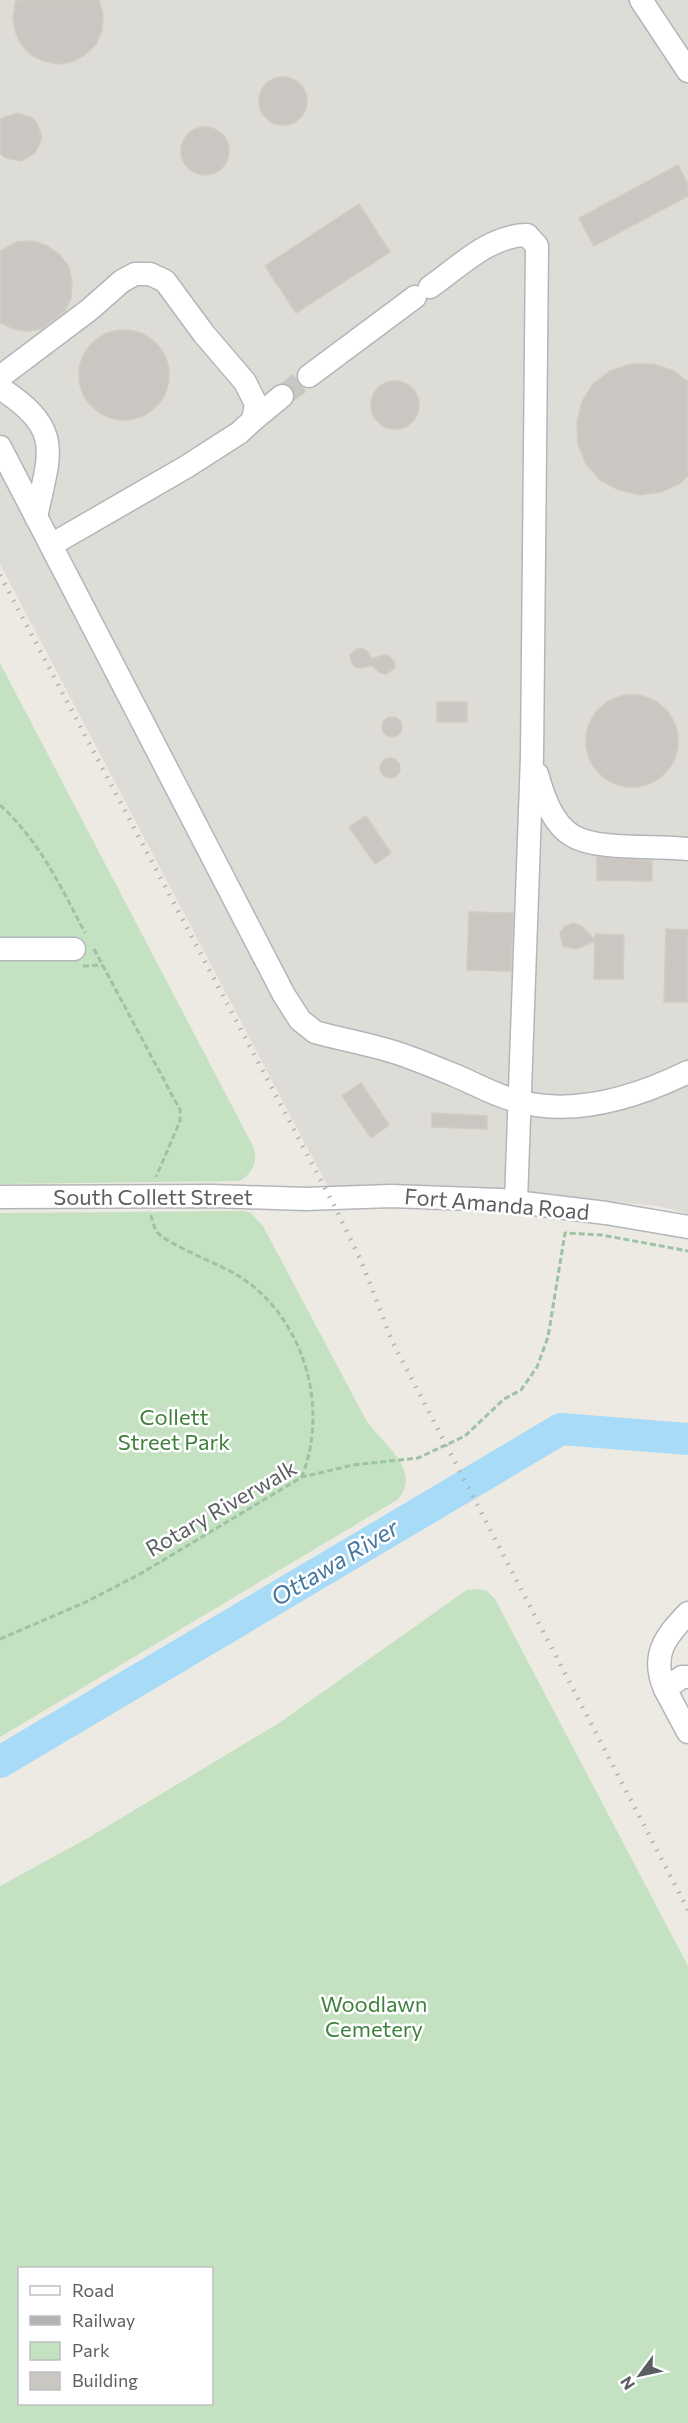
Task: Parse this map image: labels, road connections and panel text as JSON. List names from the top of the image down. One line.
{"streets":{"street":["South Collett Street","Fort Amanda Road"],"path":["Rotary Riverwalk"]},"crossings":[["South Collett Street","Fort Amanda Road"]],"water":["Ottawa River"],"parks":["Collett Street Park","Woodlawn Cemetery"],"legend":["Road","Railway","Park","Building"],"north":"bottom left"}
